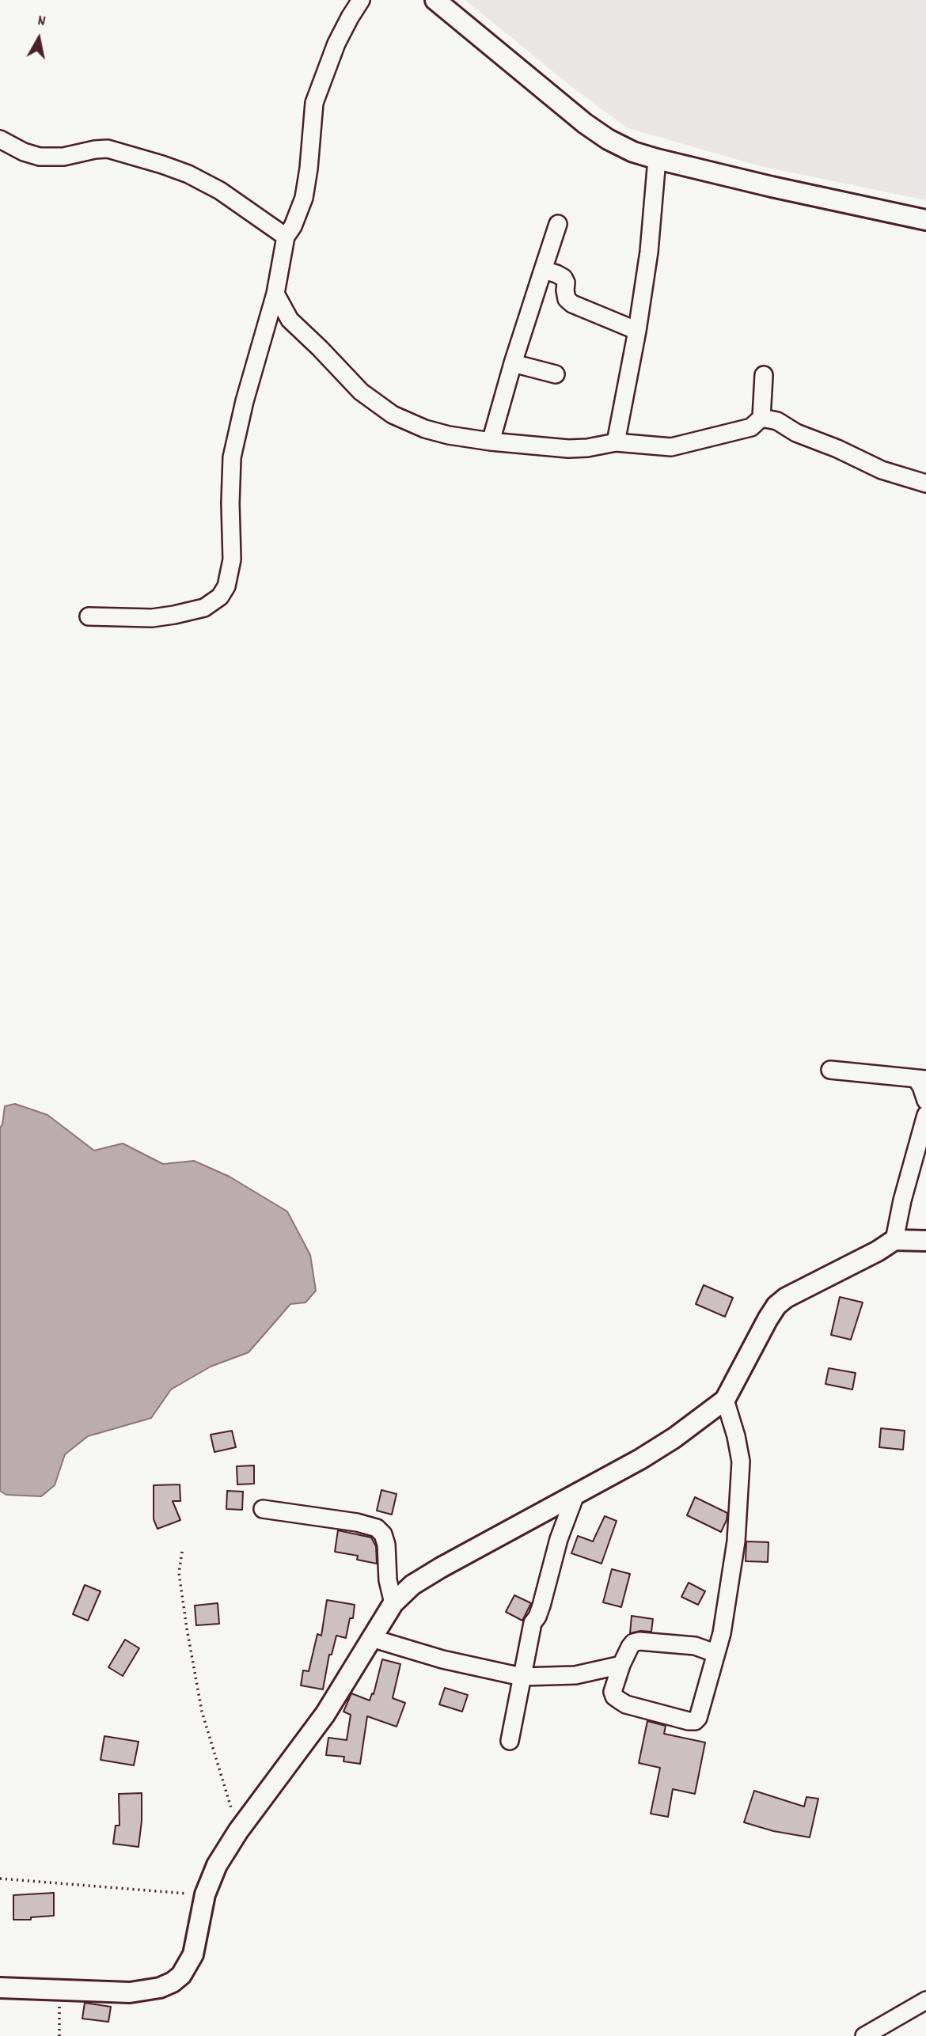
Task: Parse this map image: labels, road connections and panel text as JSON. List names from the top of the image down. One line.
{"north":"top"}
